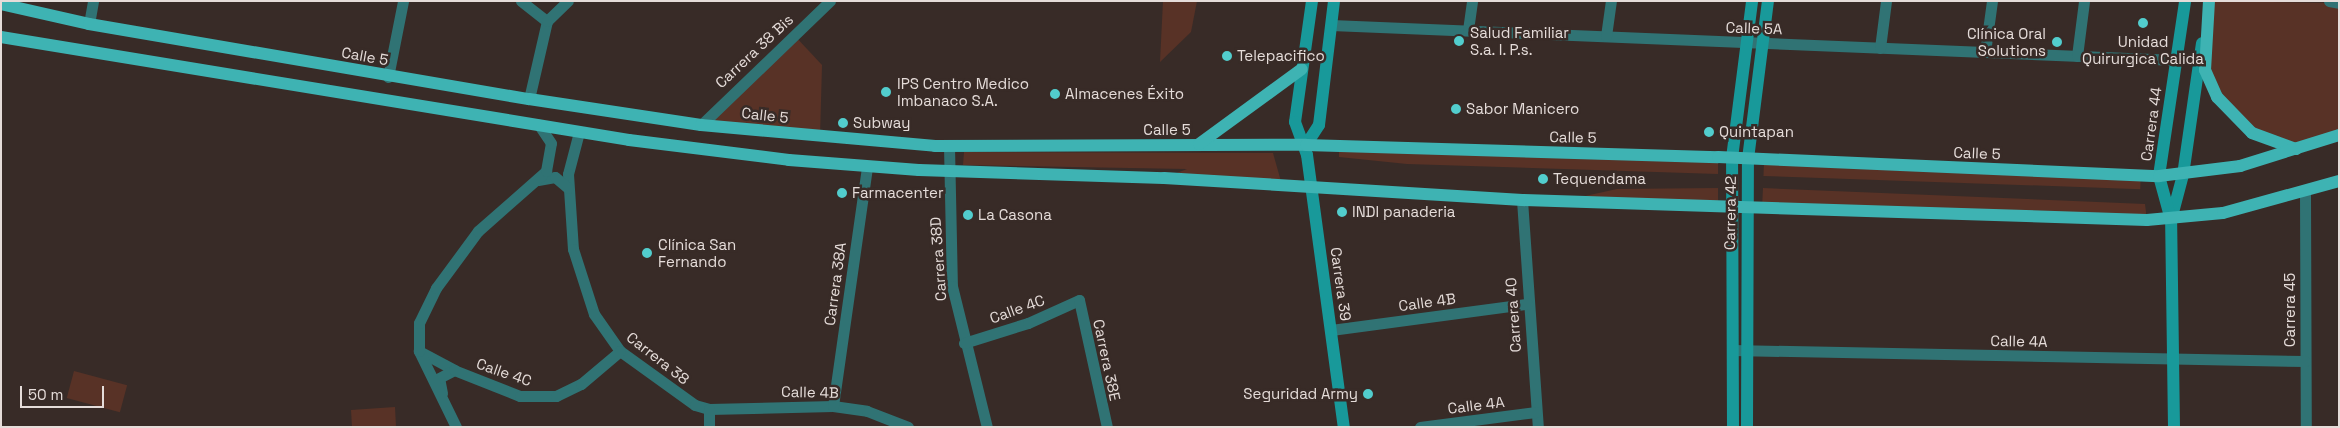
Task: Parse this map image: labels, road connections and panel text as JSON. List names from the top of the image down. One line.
{"streets":{"main road":["Calle 5"],"street":["Calle 5A","Carrera 38 Bis","Carrera 44","Carrera 42","Carrera 38D","Carrera 38A","Carrera 39","Calle 4B","Calle 4C","Carrera 45","Carrera 40","Calle 4A","Carrera 38","Carrera 38E"]},"crossings":[["Calle 5A","Carrera 44"],["Calle 5A","Carrera 42"],["Carrera 38 Bis","Calle 5"],["Calle 5","Carrera 44"],["Calle 5","Carrera 42"],["Calle 5","Carrera 38D"],["Calle 5","Carrera 39"],["Carrera 44","Calle 4A"],["Carrera 42","Calle 4A"],["Carrera 38D","Calle 4C"],["Carrera 38A","Calle 4B"],["Carrera 39","Calle 4B"],["Calle 4B","Carrera 40"],["Calle 4B","Carrera 38"],["Calle 4C","Carrera 38"],["Calle 4C","Carrera 38E"],["Carrera 45","Calle 4A"],["Carrera 40","Calle 4A"]],"places":["Unidad Quirurgica Calida","Salud Familiar S.a. I. P.s.","Clínica Oral Solutions","Telepacifico","IPS Centro Medico Imbanaco S.A.","Almacenes Éxito","Sabor Manicero","Subway","Quintapan","Tequendama","Farmacenter","INDI panaderia","La Casona","Clínica San Fernando","Seguridad Army"],"scale_bar":"50 m"}
